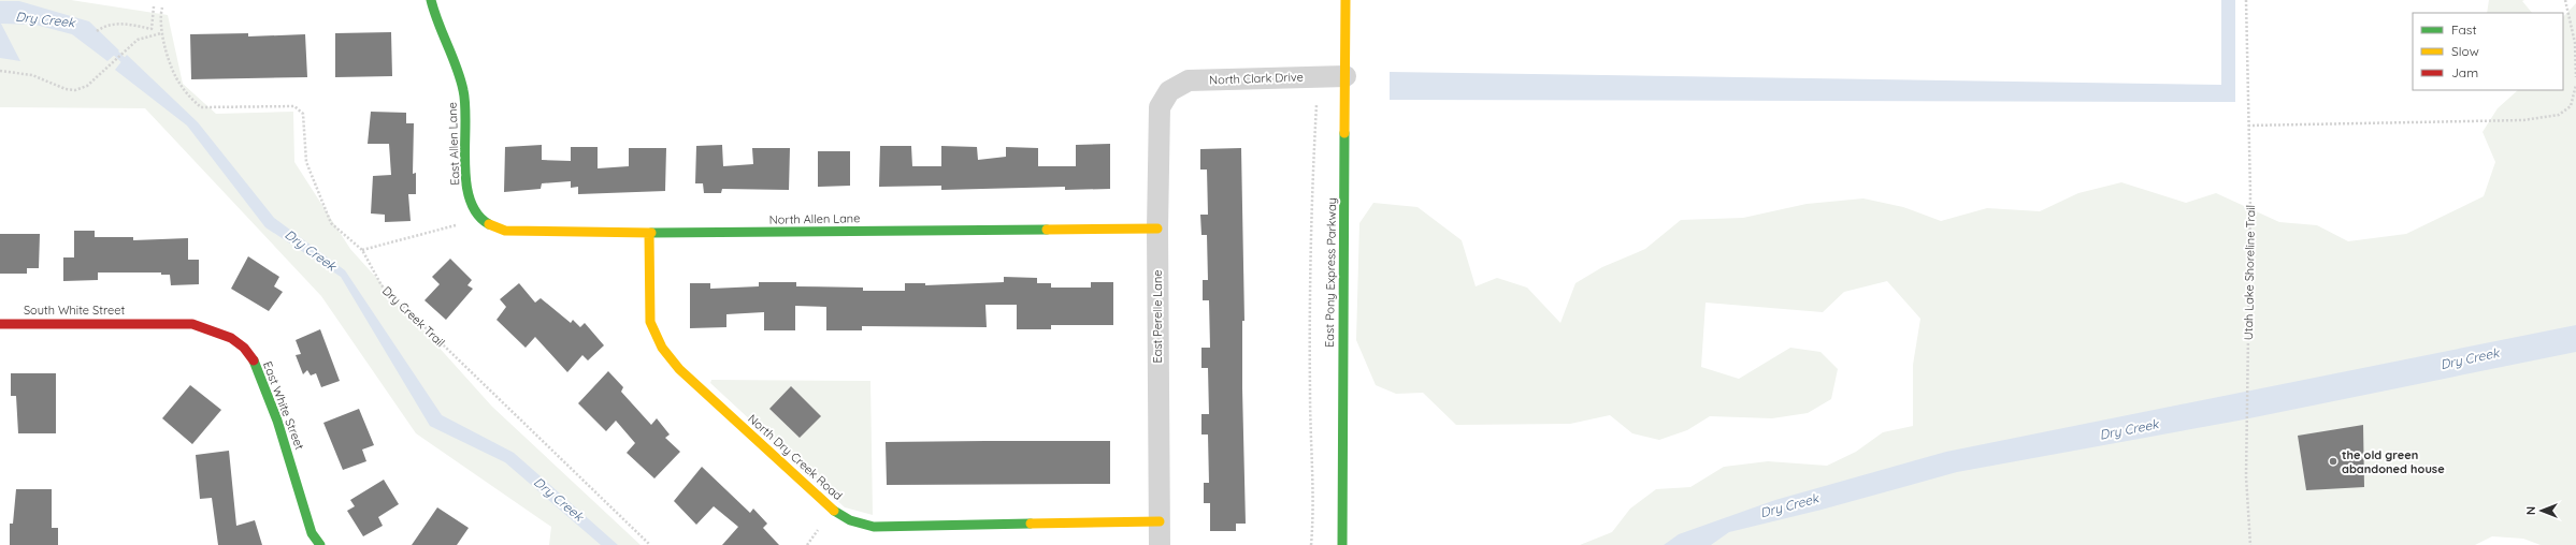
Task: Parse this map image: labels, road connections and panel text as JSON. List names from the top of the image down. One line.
{"streets":{"street":["North Clark Drive","East Allen Lane","North Allen Lane","East Pony Express Parkway","South White Street","East Perelle Lane","East White Street","North Dry Creek Road"],"path":["Utah Lake Shoreline Trail","Dry Creek Trail"]},"crossings":[["North Clark Drive","East Pony Express Parkway"],["North Clark Drive","East Perelle Lane"],["East Allen Lane","North Allen Lane"],["North Allen Lane","East Perelle Lane"],["North Allen Lane","North Dry Creek Road"],["South White Street","East White Street"],["East Perelle Lane","North Dry Creek Road"]],"water":["Dry Creek"],"places":["the old green abandoned house"],"legend":["Fast","Slow","Jam"],"north":"left"}
